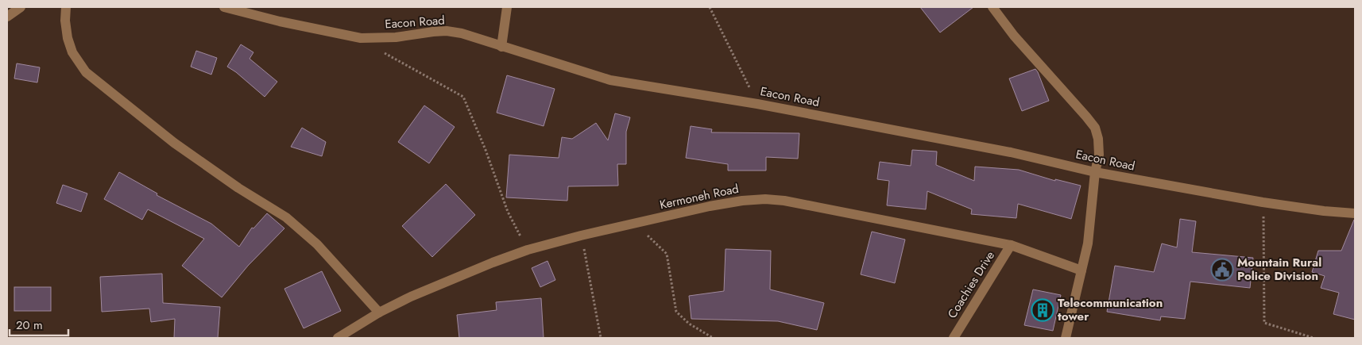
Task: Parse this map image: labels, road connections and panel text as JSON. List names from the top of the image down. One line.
{"streets":{"street":["Eacon Road","Kermoneh Road","Coachies Drive"]},"crossings":[["Kermoneh Road","Coachies Drive"]],"places":{"public building":["Mountain Rural Police Division"],"building":["Telecommunication tower"]},"scale_bar":"20 m"}
